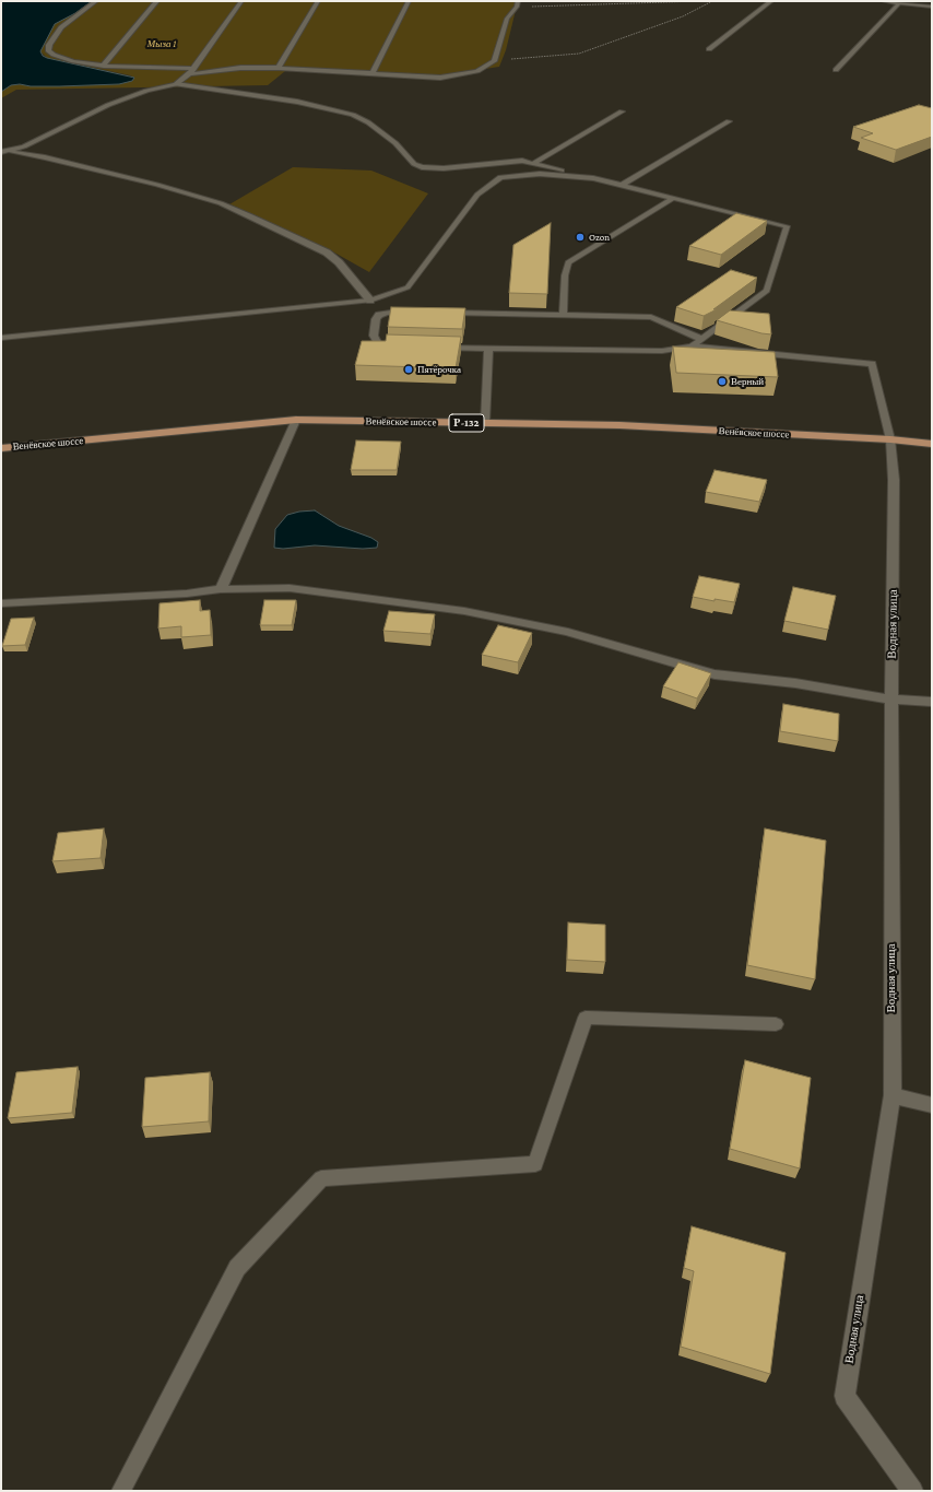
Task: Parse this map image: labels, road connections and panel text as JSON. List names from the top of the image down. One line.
{"streets":{"main road":["Венёвское шоссе","Р-132"],"street":["Водная улица"]},"crossings":[["Венёвское шоссе","Водная улица"]],"parks":["Мыза 1"],"places":["Ozon","Пятёрочка","Верный"]}
